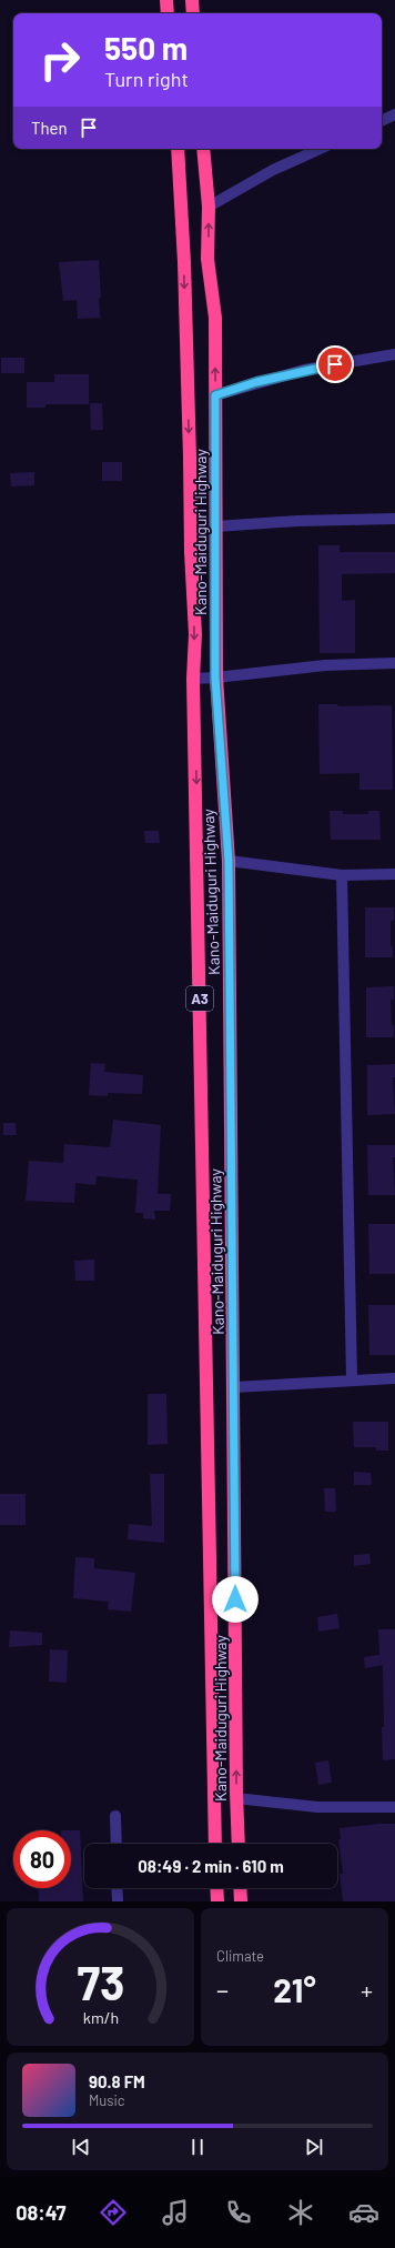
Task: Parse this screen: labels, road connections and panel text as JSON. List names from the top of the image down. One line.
{"streets":{"highway":["Kano-Maiduguri Highway","A3"]},"page":{"turn":["550 m","Turn right"],"then":"Then","limit":"80","trip":"08:49 · 2 min · 610 m","tile":"Climate","heat":["−","21°","+"],"song":["90.8 FM","Music"],"tabs":"08:47","gauge":["73","km/h"]}}
